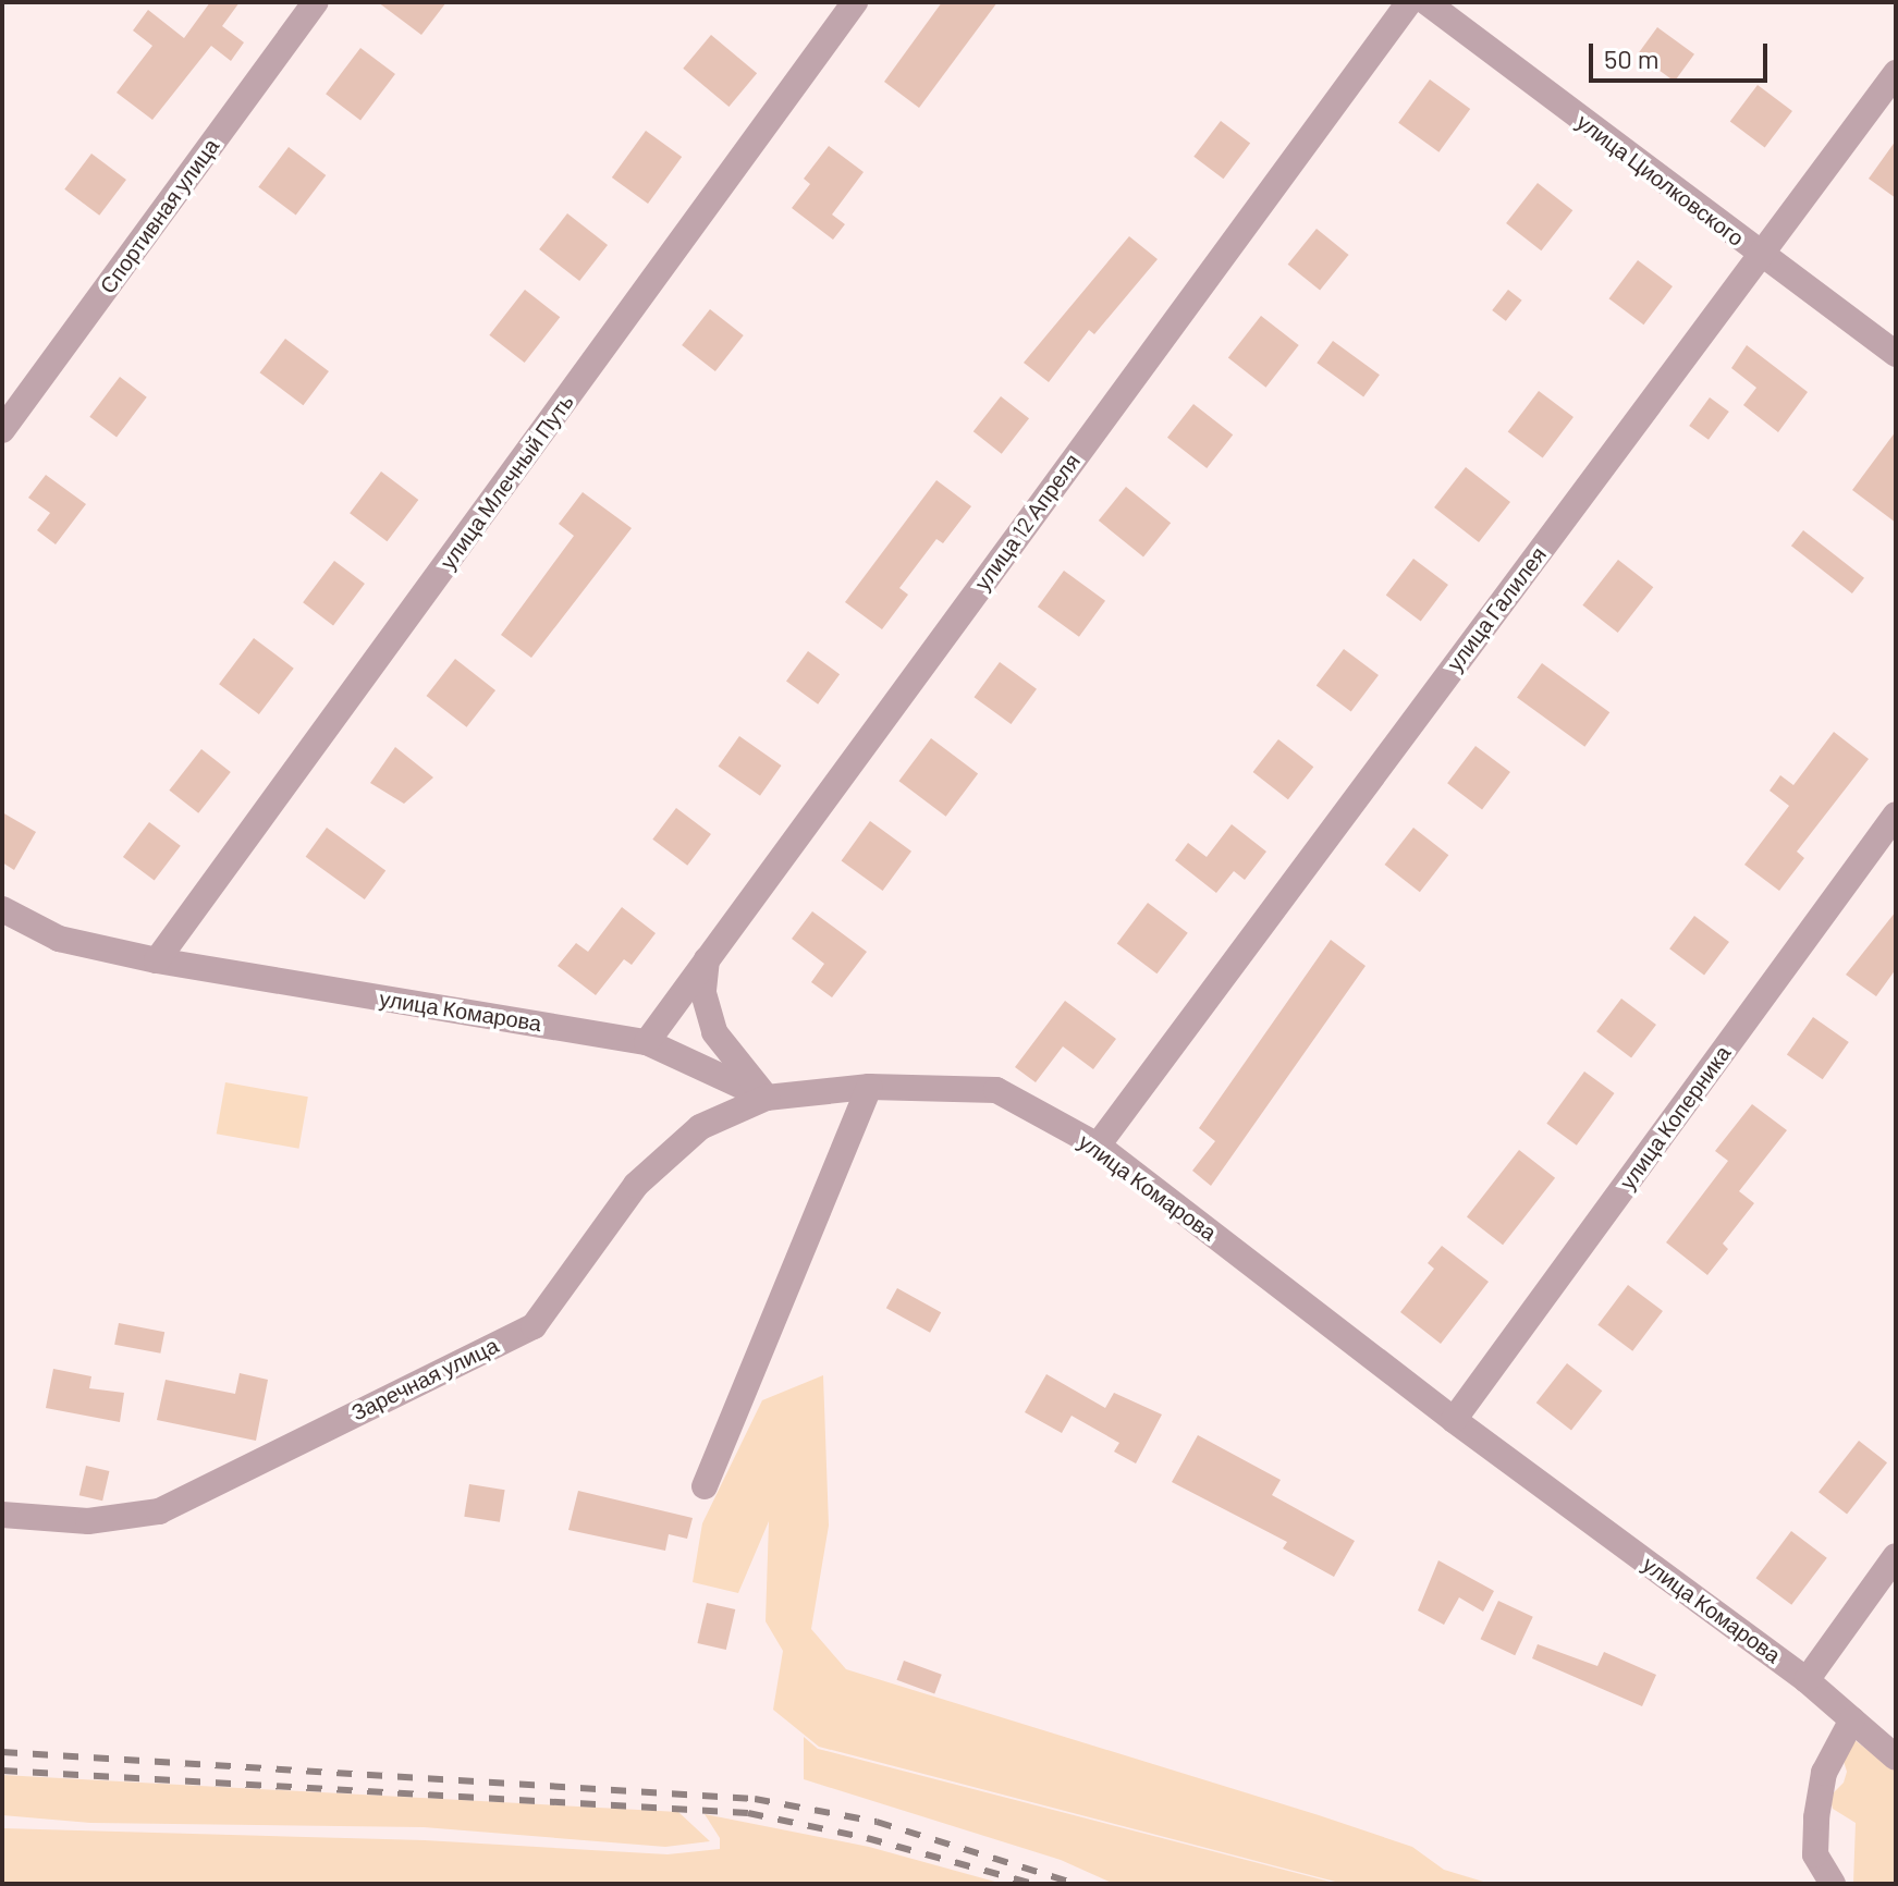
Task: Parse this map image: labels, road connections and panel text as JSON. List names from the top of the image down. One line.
{"streets":{"street":["улица Циолковского","Спортивная улица","улица Млечный Путь","улица 12 Апреля","улица Галилея","улица Комарова","улица Коперника","Заречная улица"]},"crossings":[["улица Циолковского","улица Галилея"],["улица Млечный Путь","улица Комарова"],["улица 12 Апреля","улица Комарова"],["улица Галилея","улица Комарова"],["улица Комарова","улица Коперника"],["улица Комарова","Заречная улица"]],"scale_bar":"50 m"}
